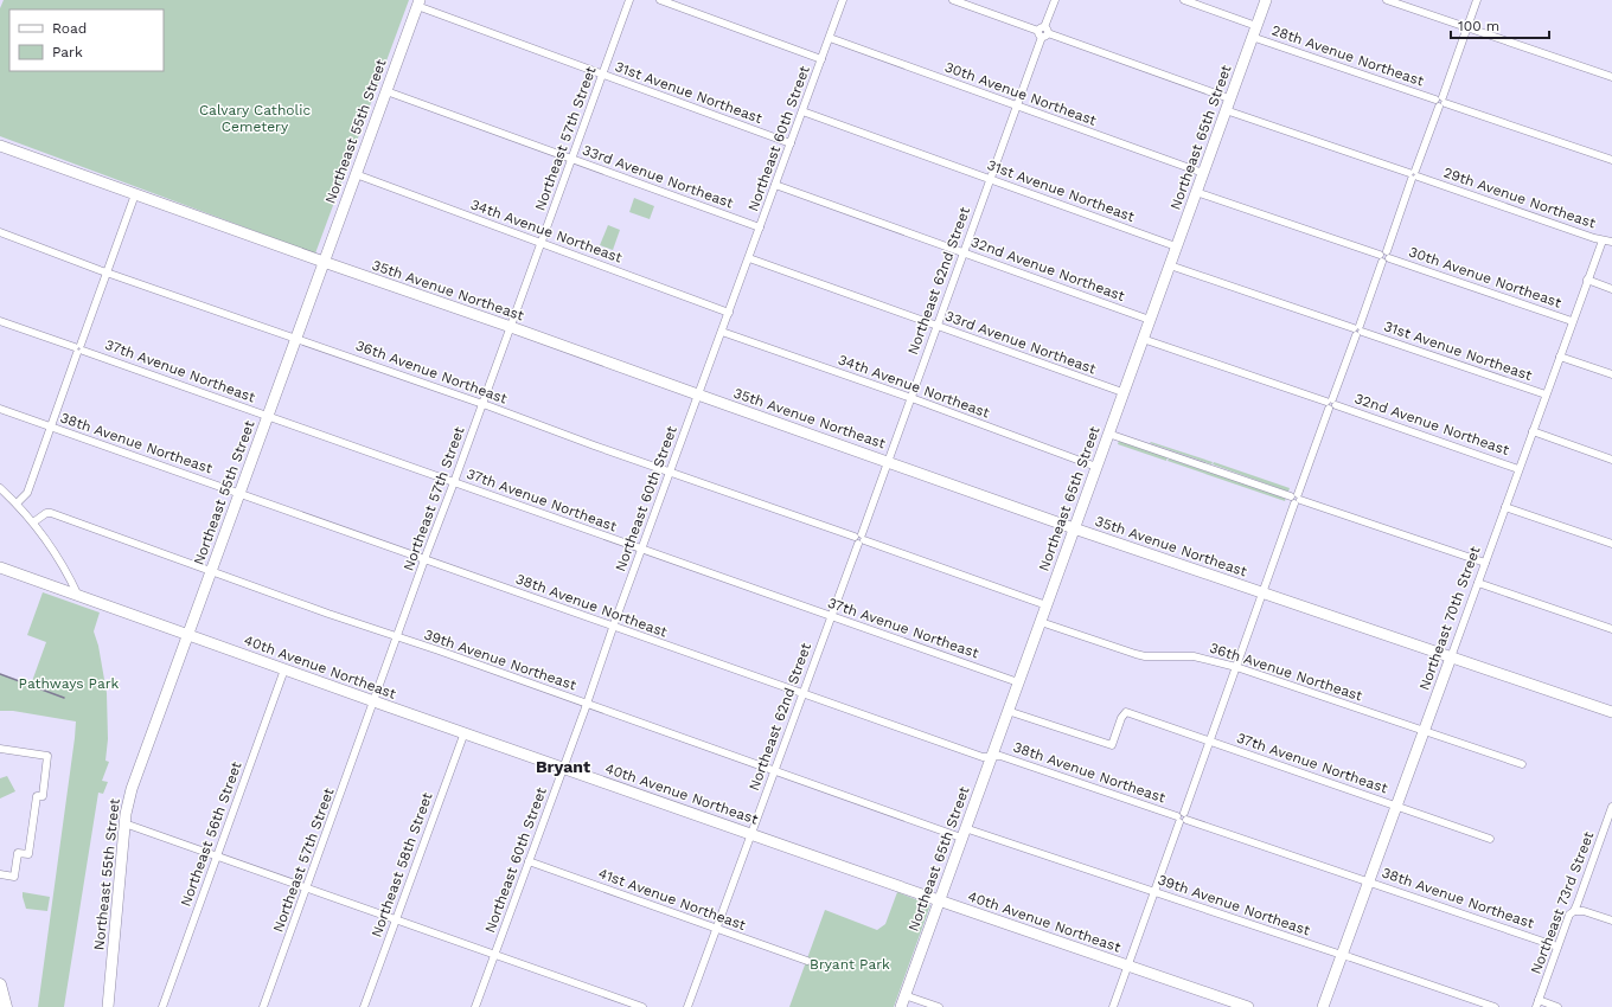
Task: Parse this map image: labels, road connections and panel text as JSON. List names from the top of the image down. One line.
{"streets":{"main road":["Northeast 55th Street","Northeast 65th Street","35th Avenue Northeast","Northeast 70th Street","40th Avenue Northeast"],"street":["28th Avenue Northeast","31st Avenue Northeast","30th Avenue Northeast","Northeast 57th Street","Northeast 60th Street","33rd Avenue Northeast","29th Avenue Northeast","34th Avenue Northeast","32nd Avenue Northeast","Northeast 62nd Street","37th Avenue Northeast","36th Avenue Northeast","38th Avenue Northeast","39th Avenue Northeast","Northeast 56th Street","Northeast 58th Street","41st Avenue Northeast","Northeast 73rd Street"]},"crossings":[["28th Avenue Northeast","Northeast 65th Street"],["31st Avenue Northeast","Northeast 55th Street"],["31st Avenue Northeast","Northeast 65th Street"],["31st Avenue Northeast","Northeast 57th Street"],["31st Avenue Northeast","Northeast 60th Street"],["31st Avenue Northeast","Northeast 62nd Street"],["31st Avenue Northeast","Northeast 70th Street"],["30th Avenue Northeast","Northeast 65th Street"],["30th Avenue Northeast","Northeast 60th Street"],["30th Avenue Northeast","Northeast 62nd Street"],["30th Avenue Northeast","Northeast 70th Street"],["Northeast 55th Street","33rd Avenue Northeast"],["Northeast 55th Street","34th Avenue Northeast"],["Northeast 55th Street","35th Avenue Northeast"],["Northeast 55th Street","37th Avenue Northeast"],["Northeast 55th Street","36th Avenue Northeast"],["Northeast 55th Street","38th Avenue Northeast"],["Northeast 55th Street","39th Avenue Northeast"],["Northeast 55th Street","40th Avenue Northeast"],["Northeast 65th Street","33rd Avenue Northeast"],["Northeast 65th Street","29th Avenue Northeast"],["Northeast 65th Street","34th Avenue Northeast"],["Northeast 65th Street","32nd Avenue Northeast"],["Northeast 65th Street","35th Avenue Northeast"],["Northeast 65th Street","37th Avenue Northeast"],["Northeast 65th Street","36th Avenue Northeast"],["Northeast 65th Street","38th Avenue Northeast"],["Northeast 65th Street","39th Avenue Northeast"],["Northeast 65th Street","40th Avenue Northeast"],["Northeast 57th Street","33rd Avenue Northeast"],["Northeast 57th Street","34th Avenue Northeast"],["Northeast 57th Street","35th Avenue Northeast"],["Northeast 57th Street","37th Avenue Northeast"],["Northeast 57th Street","36th Avenue Northeast"],["Northeast 57th Street","38th Avenue Northeast"],["Northeast 57th Street","39th Avenue Northeast"],["Northeast 57th Street","40th Avenue Northeast"],["Northeast 60th Street","33rd Avenue Northeast"],["Northeast 60th Street","34th Avenue Northeast"],["Northeast 60th Street","32nd Avenue Northeast"],["Northeast 60th Street","35th Avenue Northeast"],["Northeast 60th Street","37th Avenue Northeast"],["Northeast 60th Street","36th Avenue Northeast"],["Northeast 60th Street","38th Avenue Northeast"],["Northeast 60th Street","39th Avenue Northeast"],["Northeast 60th Street","40th Avenue Northeast"],["Northeast 60th Street","41st Avenue Northeast"],["33rd Avenue Northeast","Northeast 62nd Street"],["29th Avenue Northeast","Northeast 70th Street"],["34th Avenue Northeast","Northeast 62nd Street"],["32nd Avenue Northeast","Northeast 62nd Street"],["32nd Avenue Northeast","Northeast 70th Street"],["Northeast 62nd Street","35th Avenue Northeast"],["Northeast 62nd Street","37th Avenue Northeast"],["Northeast 62nd Street","36th Avenue Northeast"],["Northeast 62nd Street","38th Avenue Northeast"],["Northeast 62nd Street","39th Avenue Northeast"],["Northeast 62nd Street","40th Avenue Northeast"],["Northeast 62nd Street","41st Avenue Northeast"],["35th Avenue Northeast","Northeast 70th Street"],["37th Avenue Northeast","Northeast 70th Street"],["36th Avenue Northeast","Northeast 70th Street"],["38th Avenue Northeast","Northeast 70th Street"],["38th Avenue Northeast","Northeast 73rd Street"],["Northeast 70th Street","39th Avenue Northeast"],["40th Avenue Northeast","Northeast 56th Street"],["40th Avenue Northeast","Northeast 58th Street"]],"districts":["Bryant"],"parks":["Calvary Catholic Cemetery","Pathways Park","Bryant Park"],"legend":["Road","Park"],"scale_bar":"100 m"}
